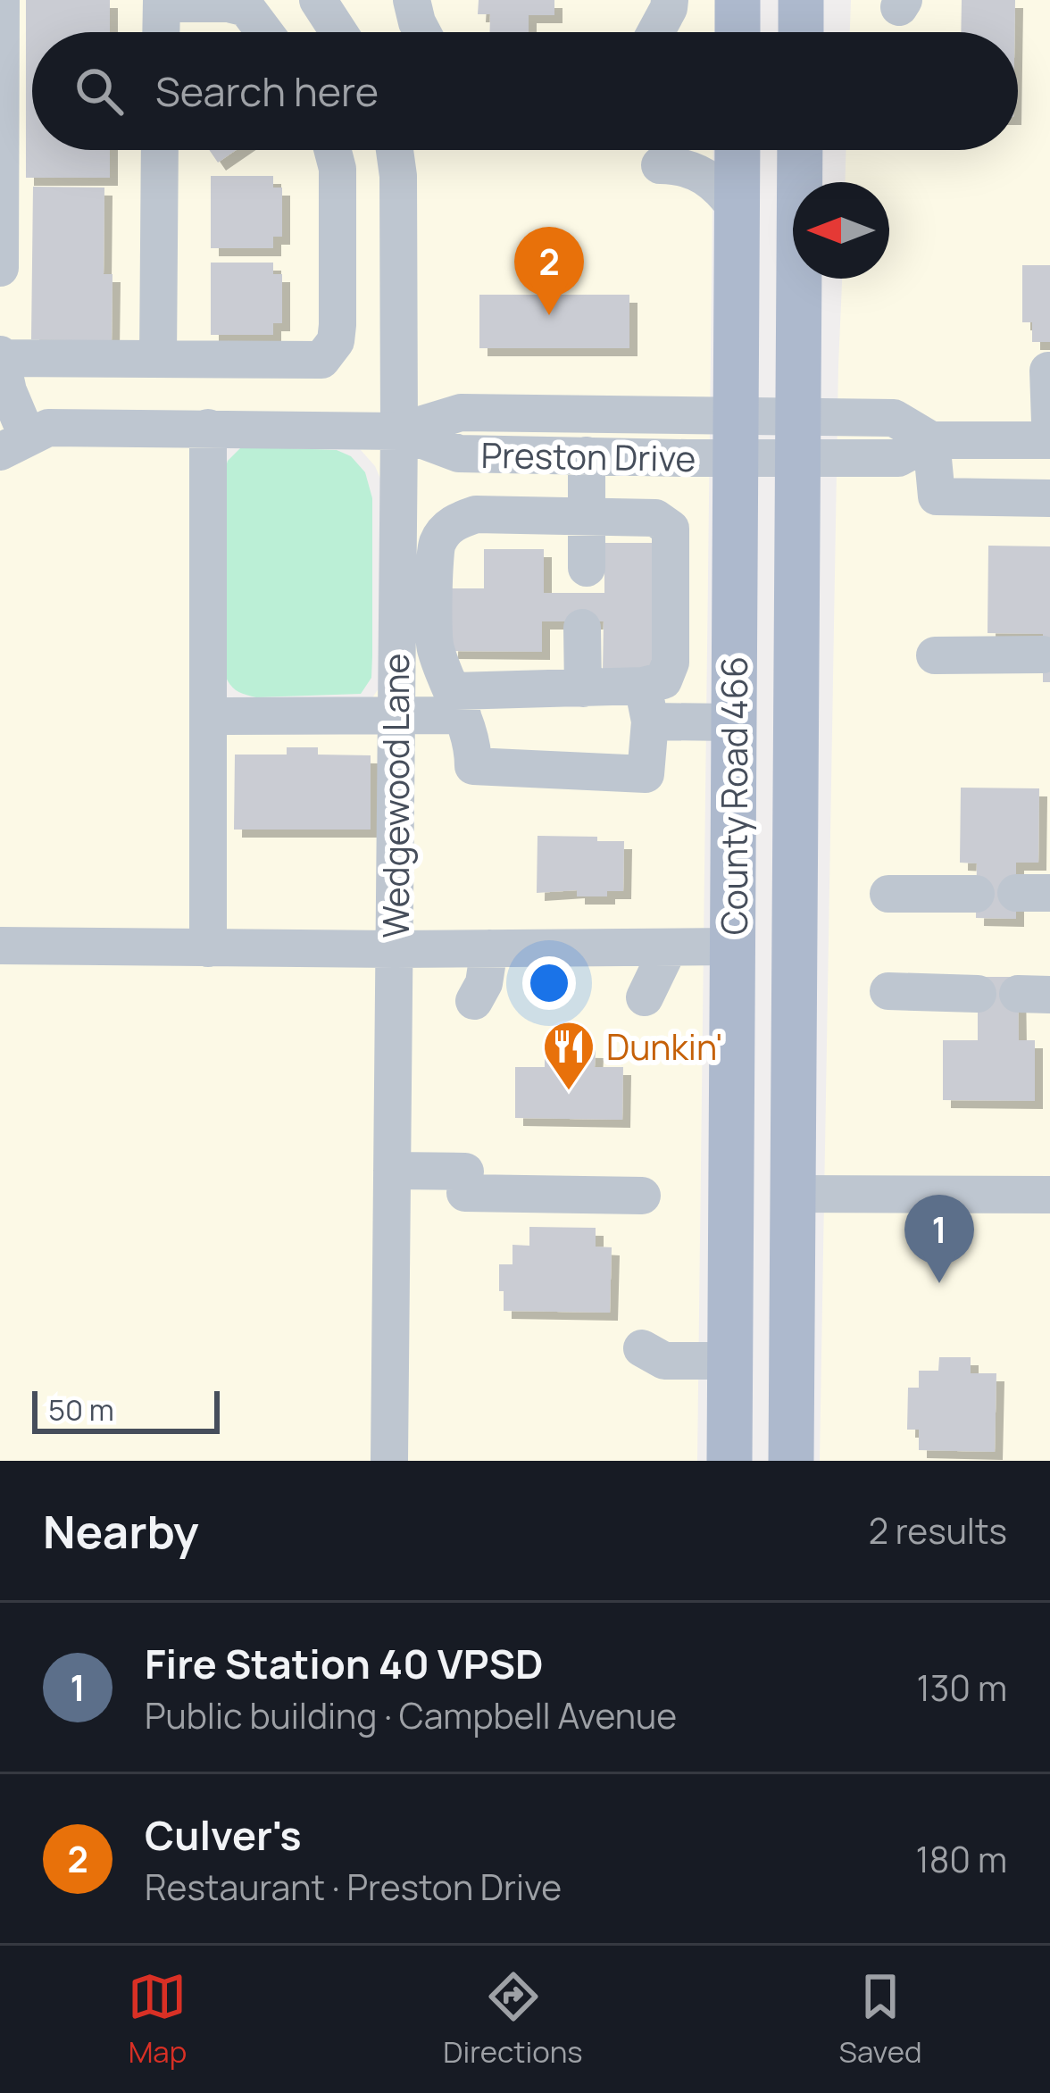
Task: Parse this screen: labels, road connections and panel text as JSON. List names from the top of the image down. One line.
{"streets":{"main road":["County Road 466"],"street":["Preston Drive","Wedgewood Lane"]},"crossings":[["Preston Drive","Wedgewood Lane"],["Preston Drive","County Road 466"]],"places":{"restaurant":["Dunkin'"]},"scale_bar":"50 m","north":"left","page":{"search":"Search here","pins":["2","1"],"scale":"50 m","heading":["Nearby","2 results"],"list":[{"mark":"1","name":"Fire Station 40 VPSD","note":"Public building · Campbell Avenue","value":"130 m"},{"mark":"2","name":"Culver's","note":"Restaurant · Preston Drive","value":"180 m"}],"nav":["Map","Directions","Saved"]}}
